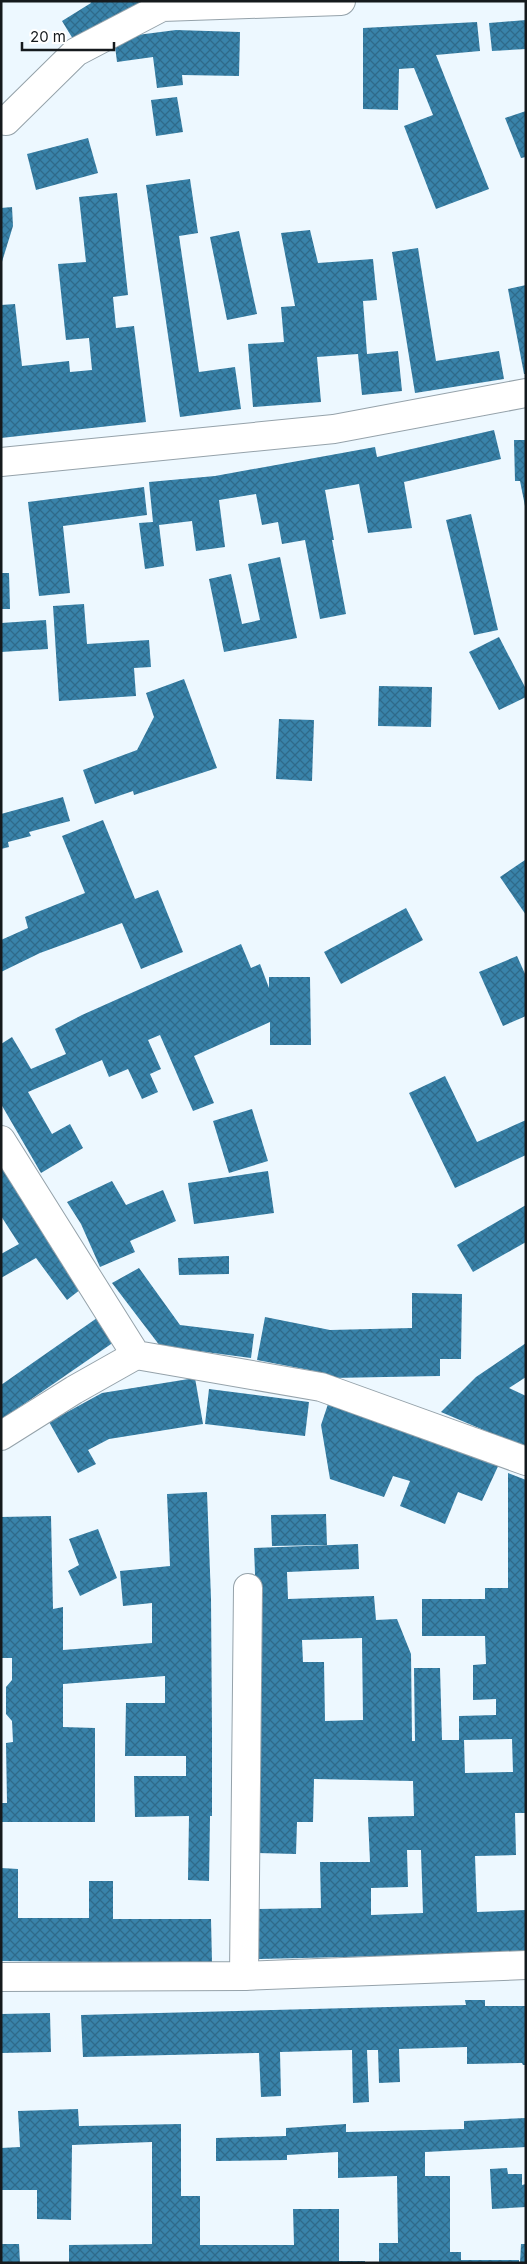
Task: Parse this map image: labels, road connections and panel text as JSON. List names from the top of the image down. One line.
{"scale_bar":"20 m"}
